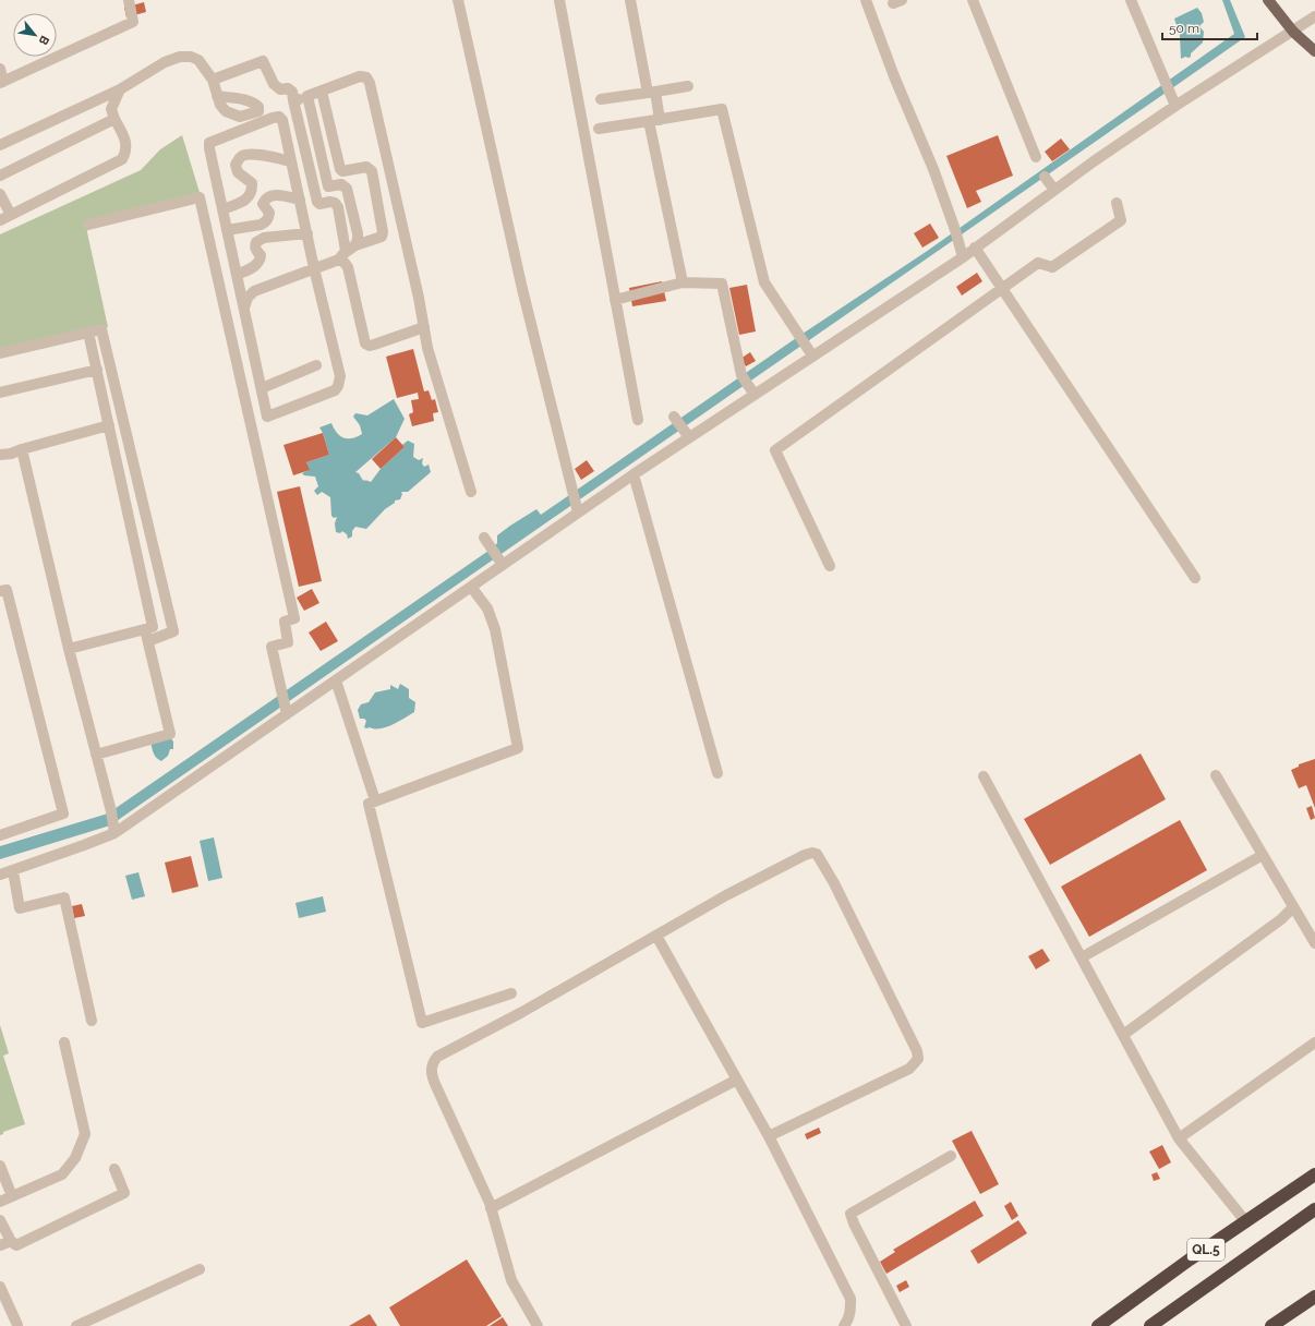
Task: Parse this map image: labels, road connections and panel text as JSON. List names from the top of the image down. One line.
{"streets":{"highway":["QL.5"]},"scale_bar":"50 m","north":"bottom right"}
